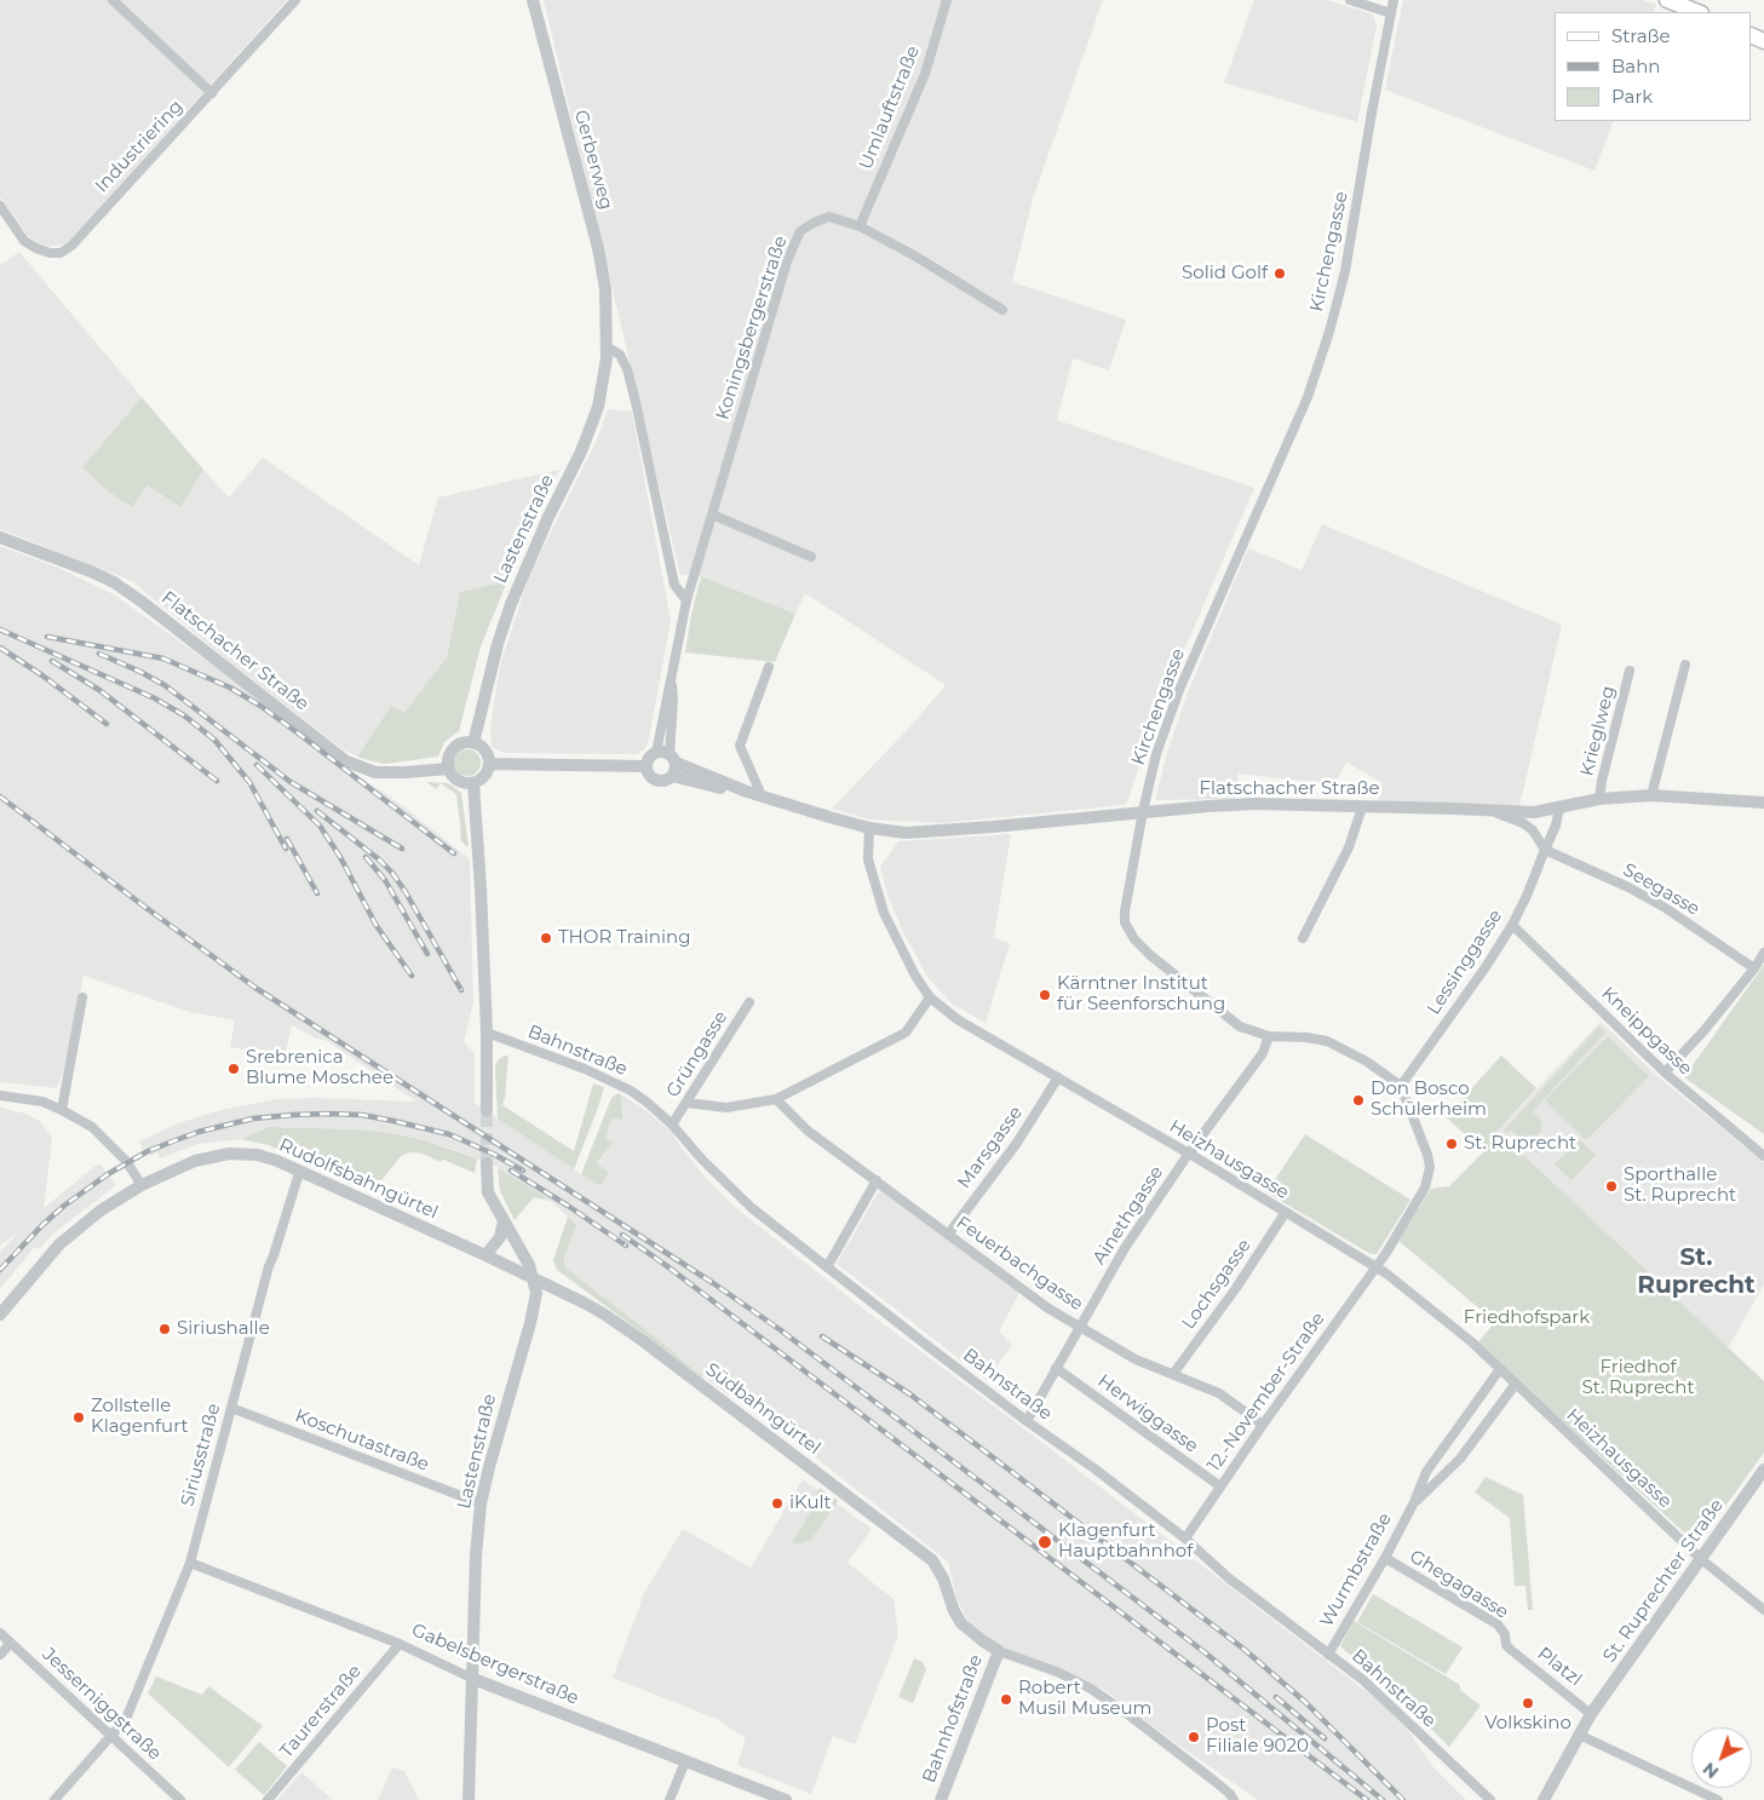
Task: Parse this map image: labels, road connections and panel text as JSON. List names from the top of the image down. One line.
{"streets":{"street":["Umlauftstraße","Industriering","Gerberweg","Kirchengasse","Koningsbergerstraße","Lastenstraße","Flatschacher Straße","Krieglweg","Seegasse","Lessinggasse","Kneippgasse","Bahnstraße","Grüngasse","Marsgasse","Heizhausgasse","Rudolfsbahngürtel","Ainethgasse","Feuerbachgasse","Lochsgasse","12.-November-Straße","Südbahngürtel","Herwiggasse","Koschutastraße","Siriusstraße","Wurmbstraße","St. Ruprechter Straße","Ghegagasse","Gabelsbergerstraße","Platzl","Jesserniggstraße","Taurerstraße","Bahnhofstraße"]},"crossings":[["Umlauftstraße","Koningsbergerstraße"],["Gerberweg","Lastenstraße"],["Kirchengasse","Flatschacher Straße"],["Kirchengasse","Lessinggasse"],["Kirchengasse","Ainethgasse"],["Koningsbergerstraße","Flatschacher Straße"],["Lastenstraße","Flatschacher Straße"],["Lastenstraße","Rudolfsbahngürtel"],["Lastenstraße","Südbahngürtel"],["Lastenstraße","Koschutastraße"],["Lastenstraße","Gabelsbergerstraße"],["Flatschacher Straße","Krieglweg"],["Flatschacher Straße","Lessinggasse"],["Flatschacher Straße","Heizhausgasse"],["Seegasse","Lessinggasse"],["Lessinggasse","Kneippgasse"],["Bahnstraße","Grüngasse"],["Bahnstraße","Ainethgasse"],["Bahnstraße","12.-November-Straße"],["Bahnstraße","Wurmbstraße"],["Marsgasse","Heizhausgasse"],["Marsgasse","Feuerbachgasse"],["Heizhausgasse","Ainethgasse"],["Heizhausgasse","Lochsgasse"],["Heizhausgasse","12.-November-Straße"],["Heizhausgasse","Wurmbstraße"],["Heizhausgasse","St. Ruprechter Straße"],["Rudolfsbahngürtel","Südbahngürtel"],["Rudolfsbahngürtel","Siriusstraße"],["Ainethgasse","Feuerbachgasse"],["Ainethgasse","Herwiggasse"],["Feuerbachgasse","Lochsgasse"],["Feuerbachgasse","12.-November-Straße"],["12.-November-Straße","Herwiggasse"],["Südbahngürtel","Bahnhofstraße"],["Koschutastraße","Siriusstraße"],["Siriusstraße","Gabelsbergerstraße"],["Siriusstraße","Jesserniggstraße"],["Wurmbstraße","Ghegagasse"],["St. Ruprechter Straße","Platzl"],["Ghegagasse","Platzl"],["Gabelsbergerstraße","Taurerstraße"]],"districts":["St. Ruprecht"],"parks":["Friedhofspark","Friedhof St. Ruprecht"],"places":["Solid Golf","THOR Training","Kärntner Institut für Seenforschung","Srebrenica Blume Moschee","Don Bosco Schülerheim","St. Ruprecht","Sporthalle St. Ruprecht","Siriushalle","Zollstelle Klagenfurt","iKult","Klagenfurt Hauptbahnhof","Robert Musil Museum","Volkskino","Post Filiale 9020"],"legend":["Straße","Bahn","Park"],"north":"bottom left"}
